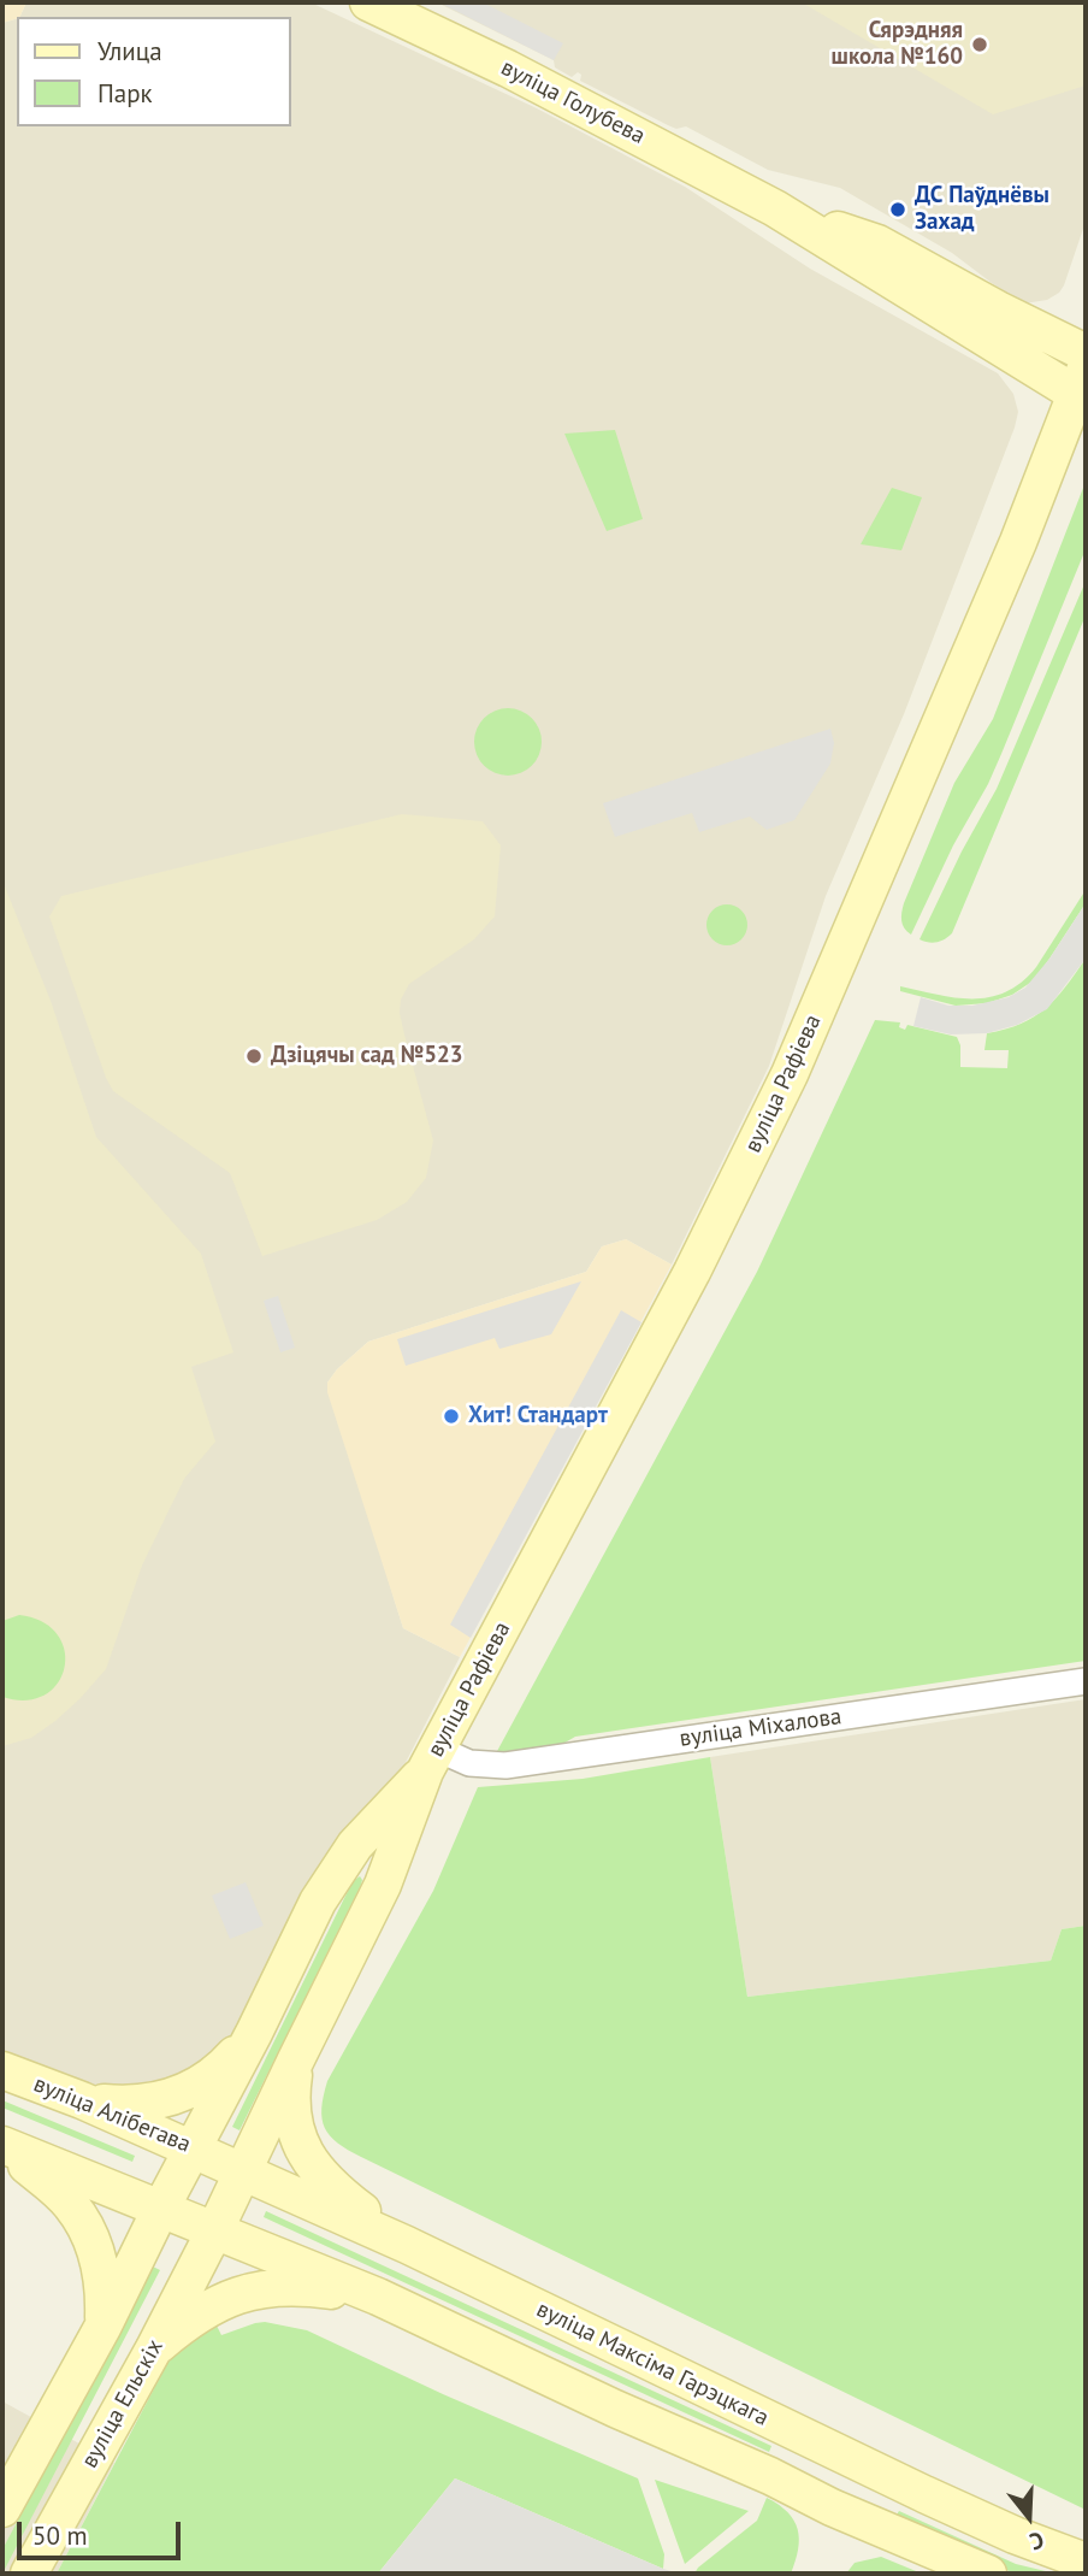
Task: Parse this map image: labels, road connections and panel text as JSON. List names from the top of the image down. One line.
{"streets":{"main road":["вуліца Голубева","вуліца Рафіева","вуліца Алібегава","вуліца Максіма Гарэцкага","вуліца Ельскіх"],"street":["вуліца Міхалова"]},"crossings":[["вуліца Голубева","вуліца Рафіева"],["вуліца Рафіева","вуліца Міхалова"],["вуліца Рафіева","вуліца Алібегава"],["вуліца Рафіева","вуліца Максіма Гарэцкага"],["вуліца Рафіева","вуліца Ельскіх"],["вуліца Алібегава","вуліца Максіма Гарэцкага"]],"places":["Сярэдняя школа №160","ДС Паўднёвы Захад","Дзіцячы сад №523","Хит! Стандарт"],"legend":["Улица","Парк"],"scale_bar":"50 m","north":"bottom"}
